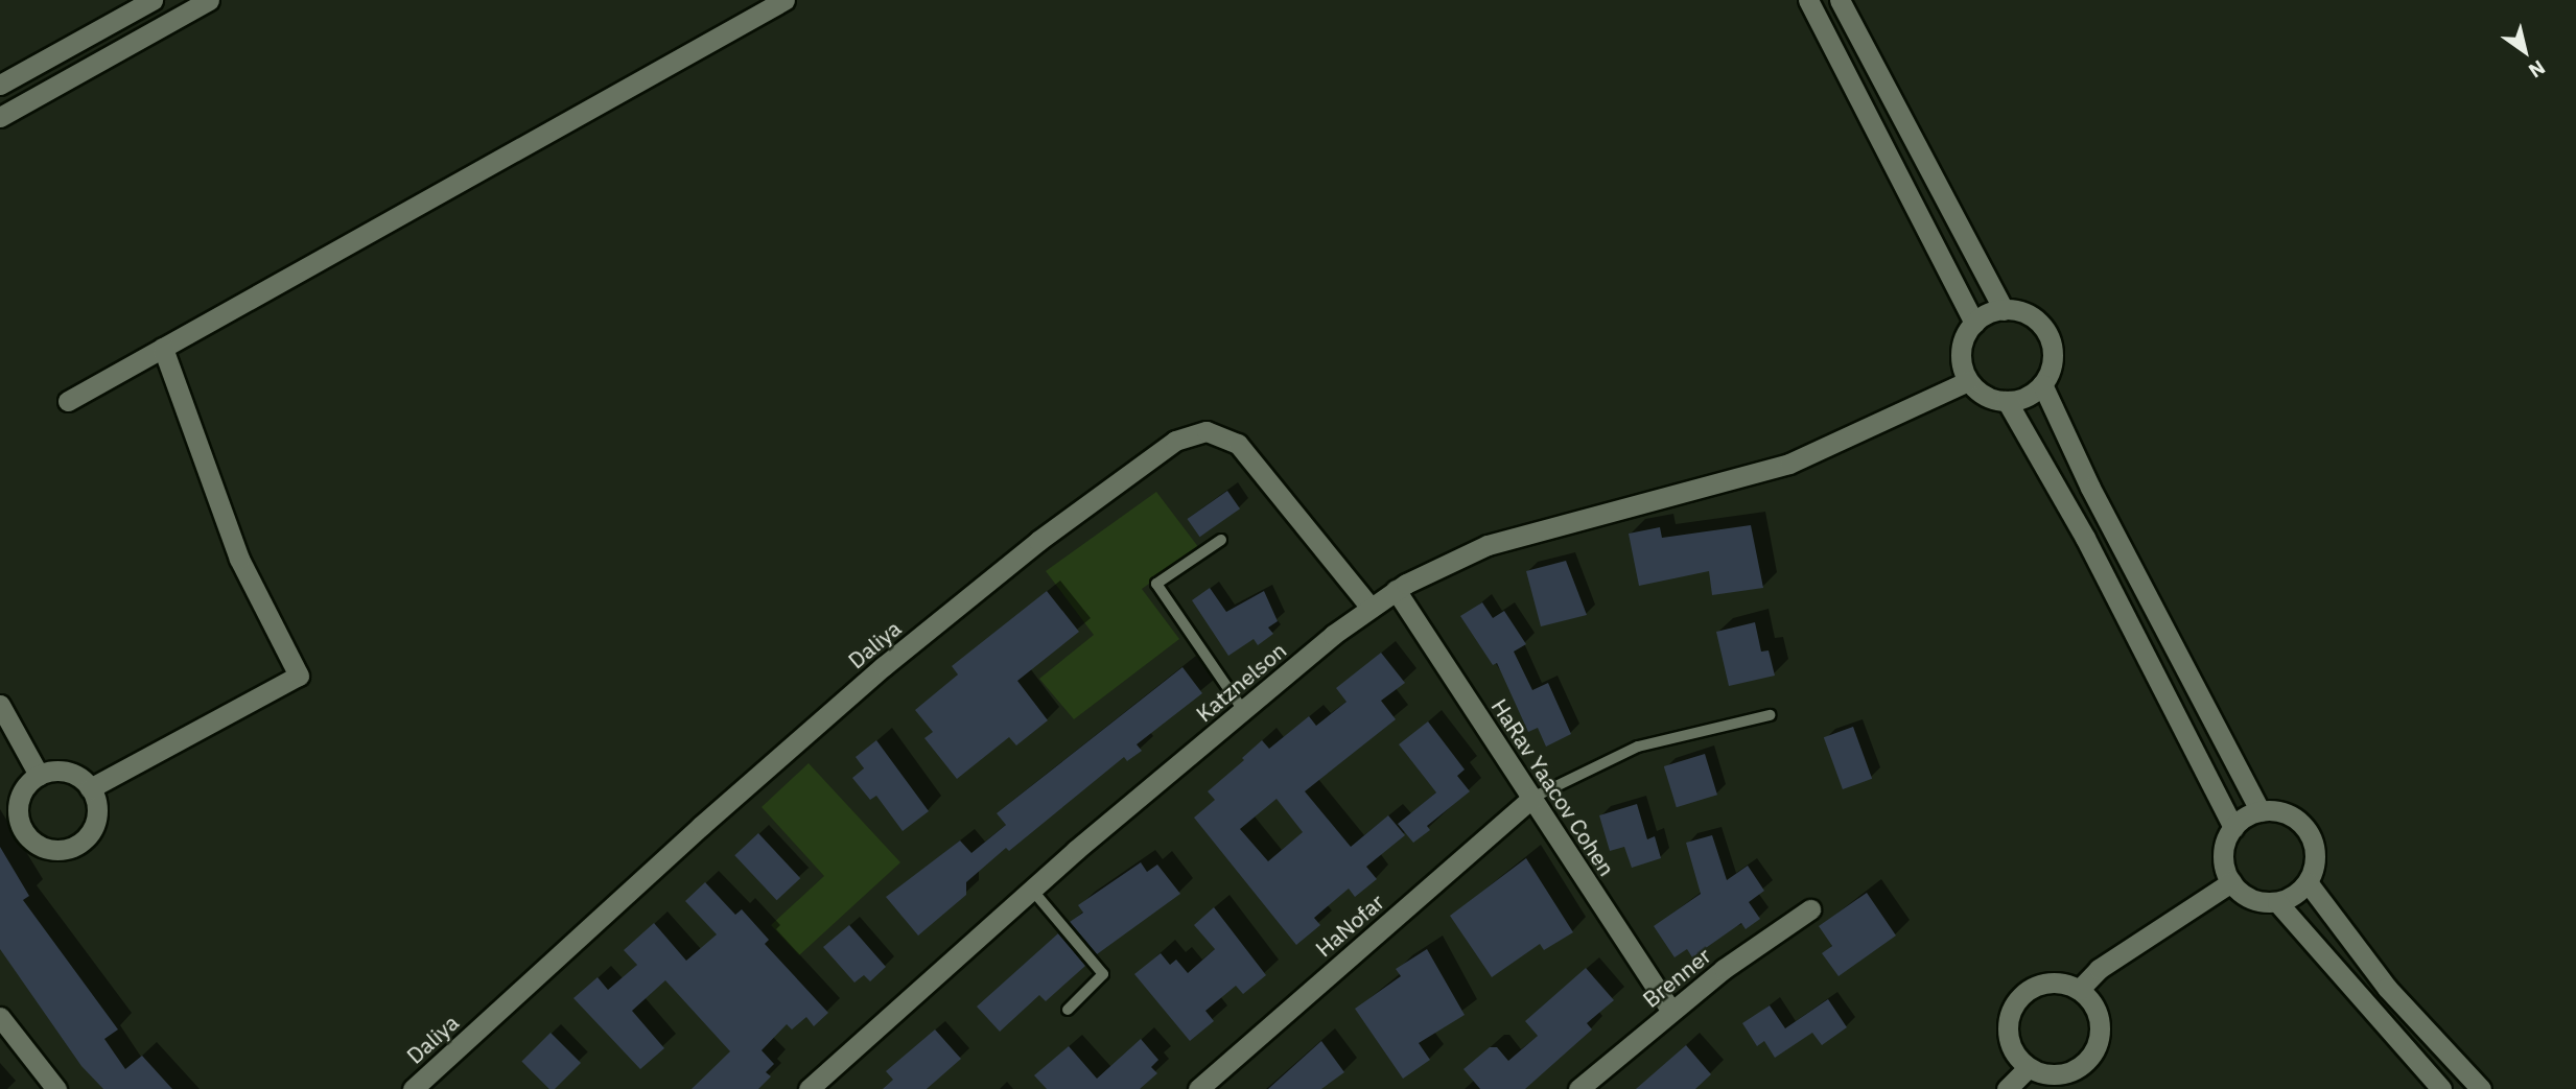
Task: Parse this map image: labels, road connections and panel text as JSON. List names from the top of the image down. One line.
{"streets":{"street":["Daliya","Katznelson","HaRav Yaacov Cohen","HaNofar","Brenner"]},"crossings":[["Daliya","Katznelson"],["Katznelson","HaRav Yaacov Cohen"],["HaRav Yaacov Cohen","HaNofar"],["HaRav Yaacov Cohen","Brenner"]],"north":"bottom right"}
